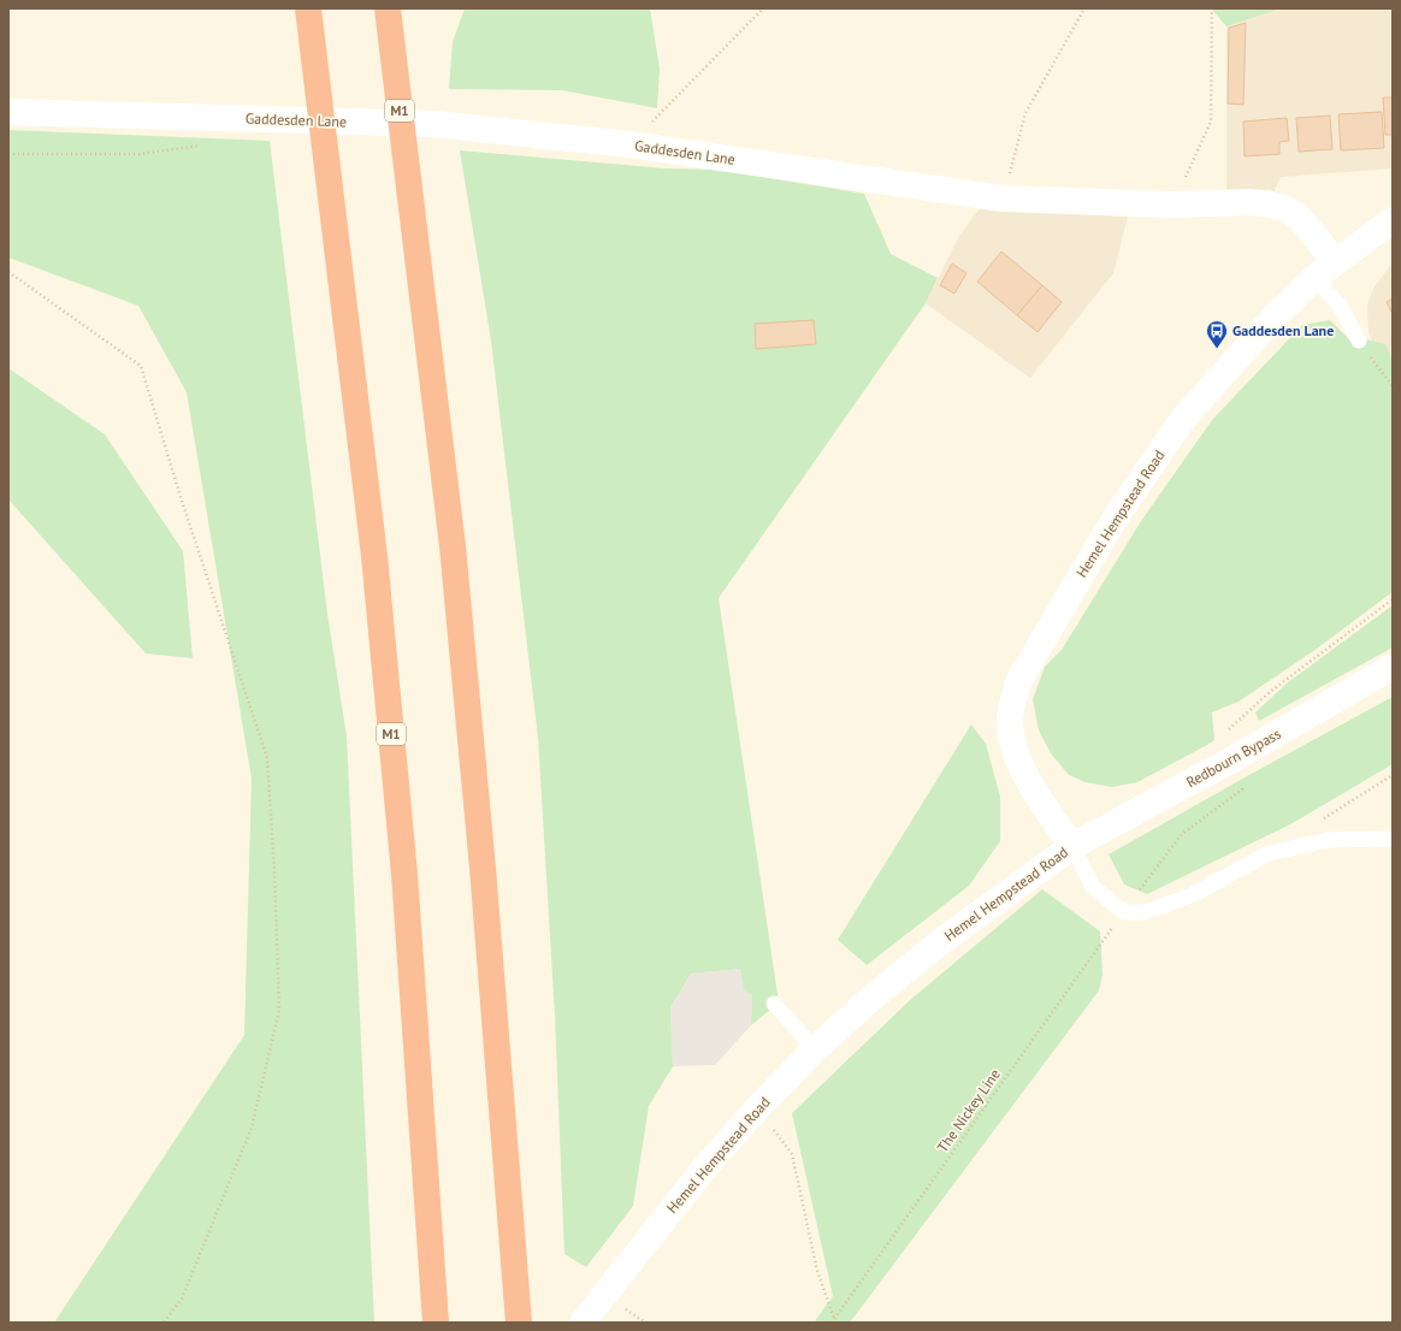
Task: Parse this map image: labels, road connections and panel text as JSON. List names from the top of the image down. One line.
{"streets":{"highway":["M1"],"street":["Gaddesden Lane","Hemel Hempstead Road","Redbourn Bypass"],"path":["The Nickey Line"]},"crossings":[["Gaddesden Lane","Hemel Hempstead Road"],["Hemel Hempstead Road","Redbourn Bypass"]],"places":{"bus stop":["Gaddesden Lane"]}}
